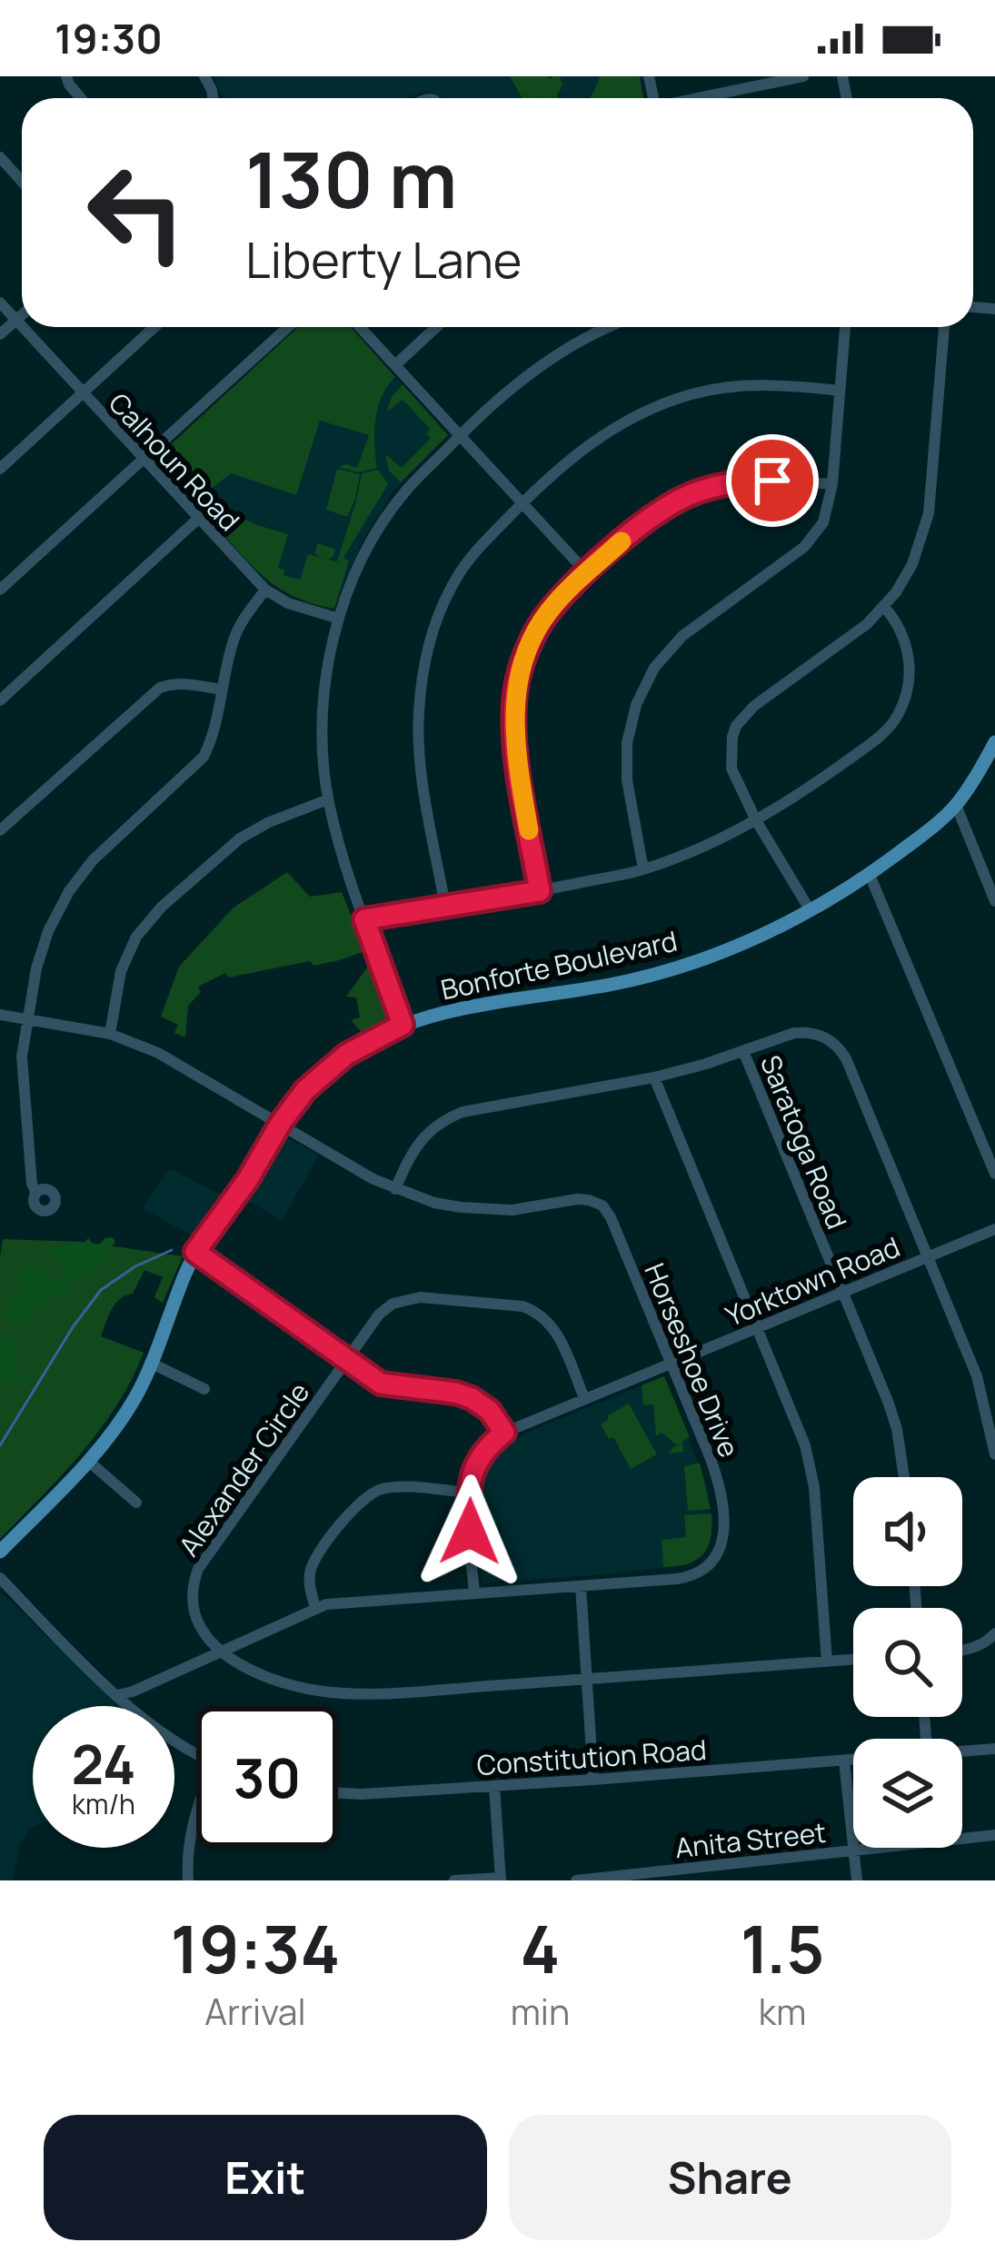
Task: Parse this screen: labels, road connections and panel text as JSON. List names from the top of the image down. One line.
{"streets":{"main road":["Bonforte Boulevard"],"street":["Calhoun Road","Saratoga Road","Yorktown Road","Horseshoe Drive","Alexander Circle","Constitution Road","Anita Street"]},"crossings":[["Bonforte Boulevard","Horseshoe Drive"],["Saratoga Road","Yorktown Road"],["Yorktown Road","Horseshoe Drive"],["Yorktown Road","Alexander Circle"],["Horseshoe Drive","Alexander Circle"]],"page":{"status":"19:30","turn":["130 m","Liberty Lane"],"speed":"24 km/h","limit":"30","eta":["19:34","Arrival","4","min","1.5","km"],"buttons":["Exit","Share"]}}
